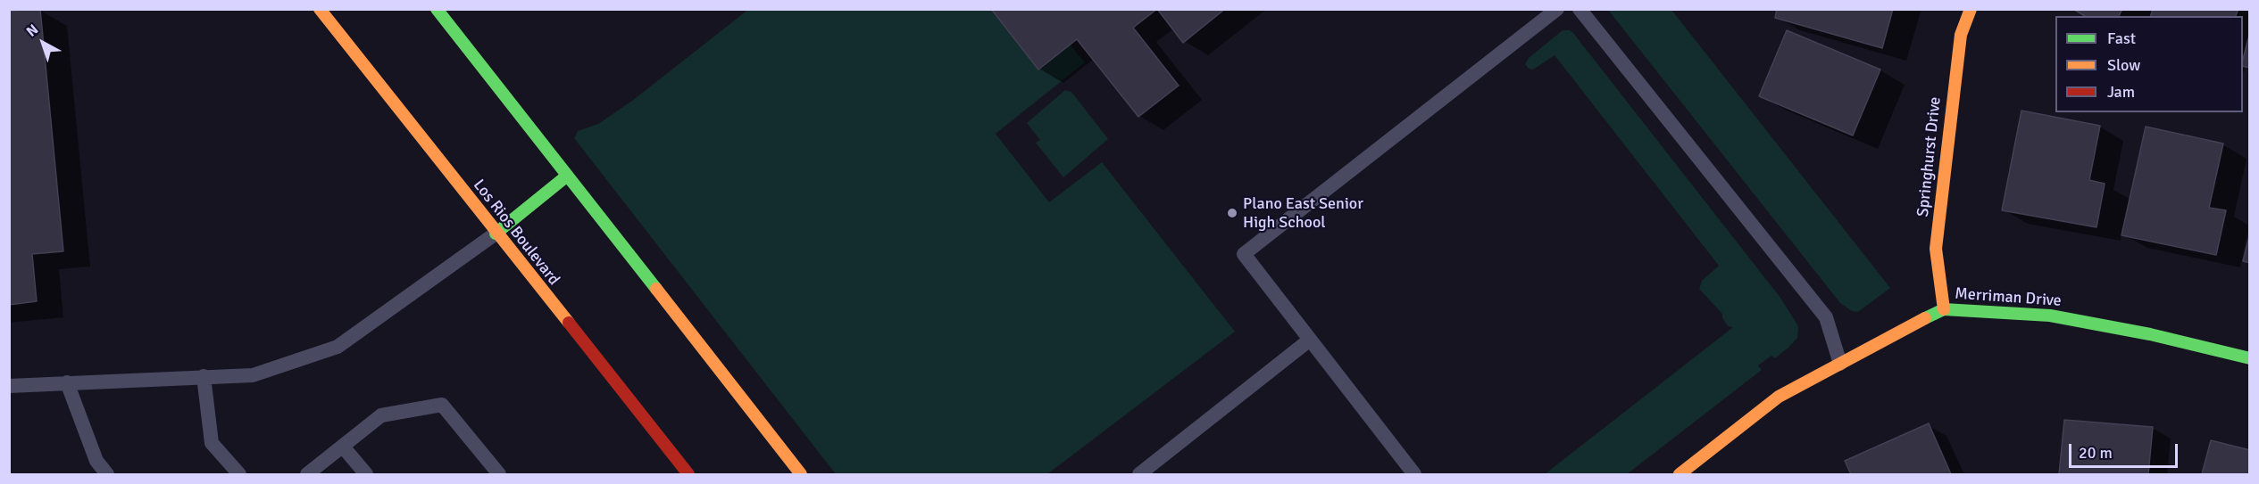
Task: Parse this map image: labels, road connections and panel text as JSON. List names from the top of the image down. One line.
{"streets":{"main road":["Springhurst Drive","Los Rios Boulevard","Merriman Drive"]},"crossings":[["Springhurst Drive","Merriman Drive"]],"places":["Plano East Senior High School"],"legend":["Fast","Slow","Jam"],"scale_bar":"20 m","north":"top left"}
